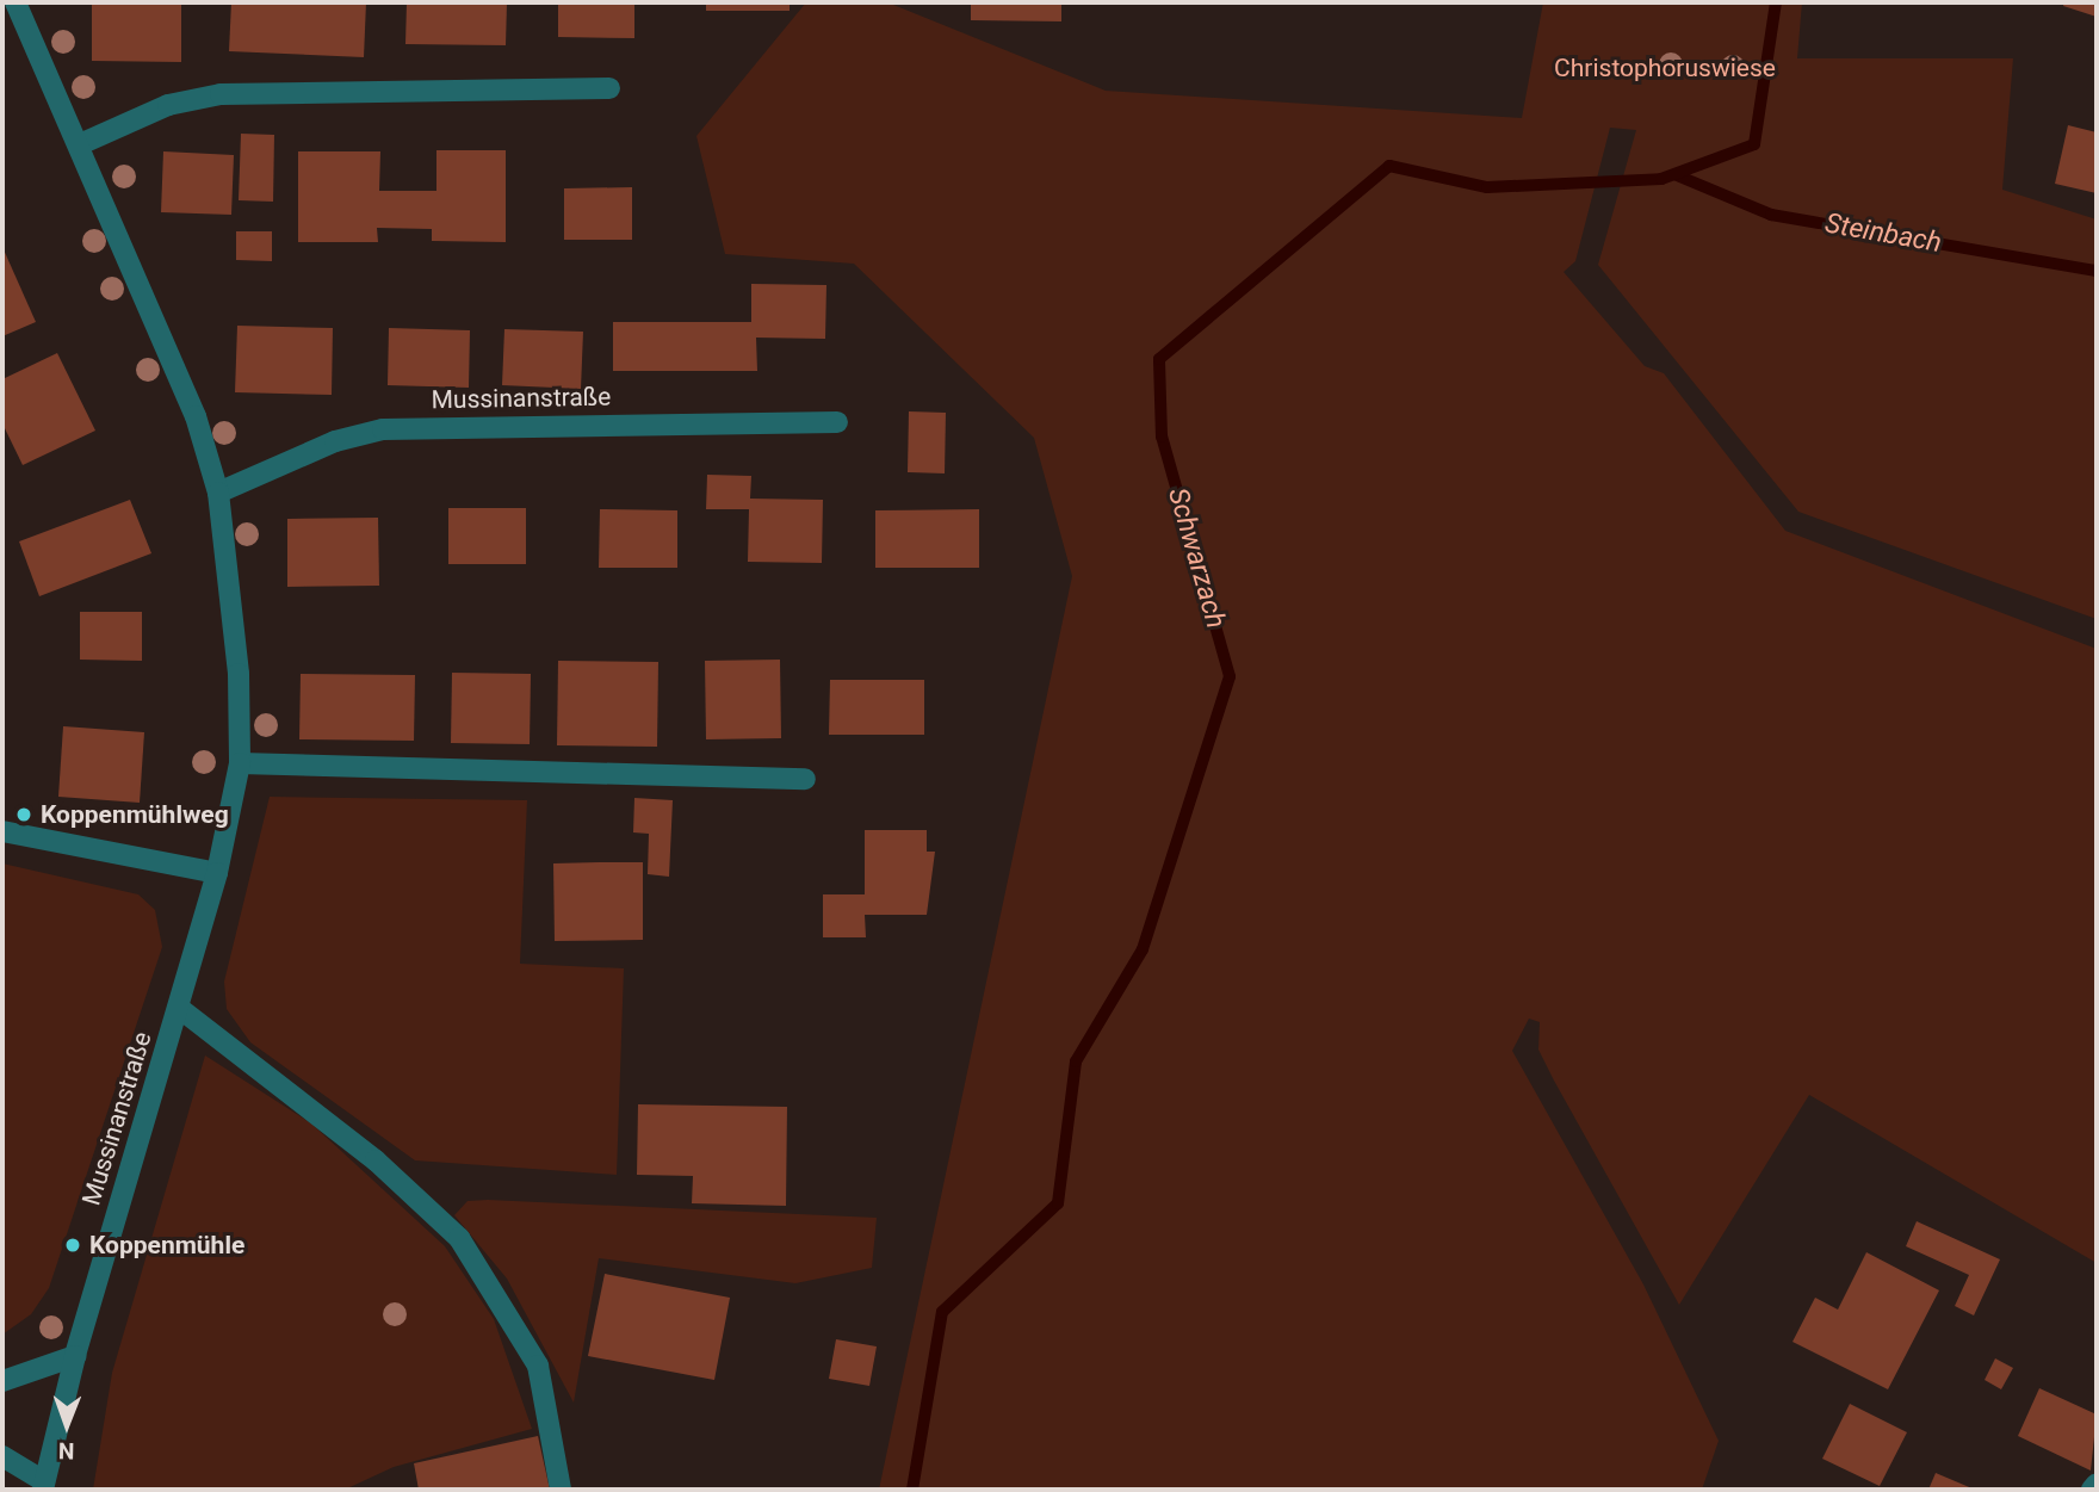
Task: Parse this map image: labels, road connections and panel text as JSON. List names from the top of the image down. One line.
{"streets":{"street":["Mussinanstraße"]},"water":["Steinbach","Schwarzach"],"parks":["Christophoruswiese"],"places":["Koppenmühlweg","Koppenmühle"],"north":"bottom"}
